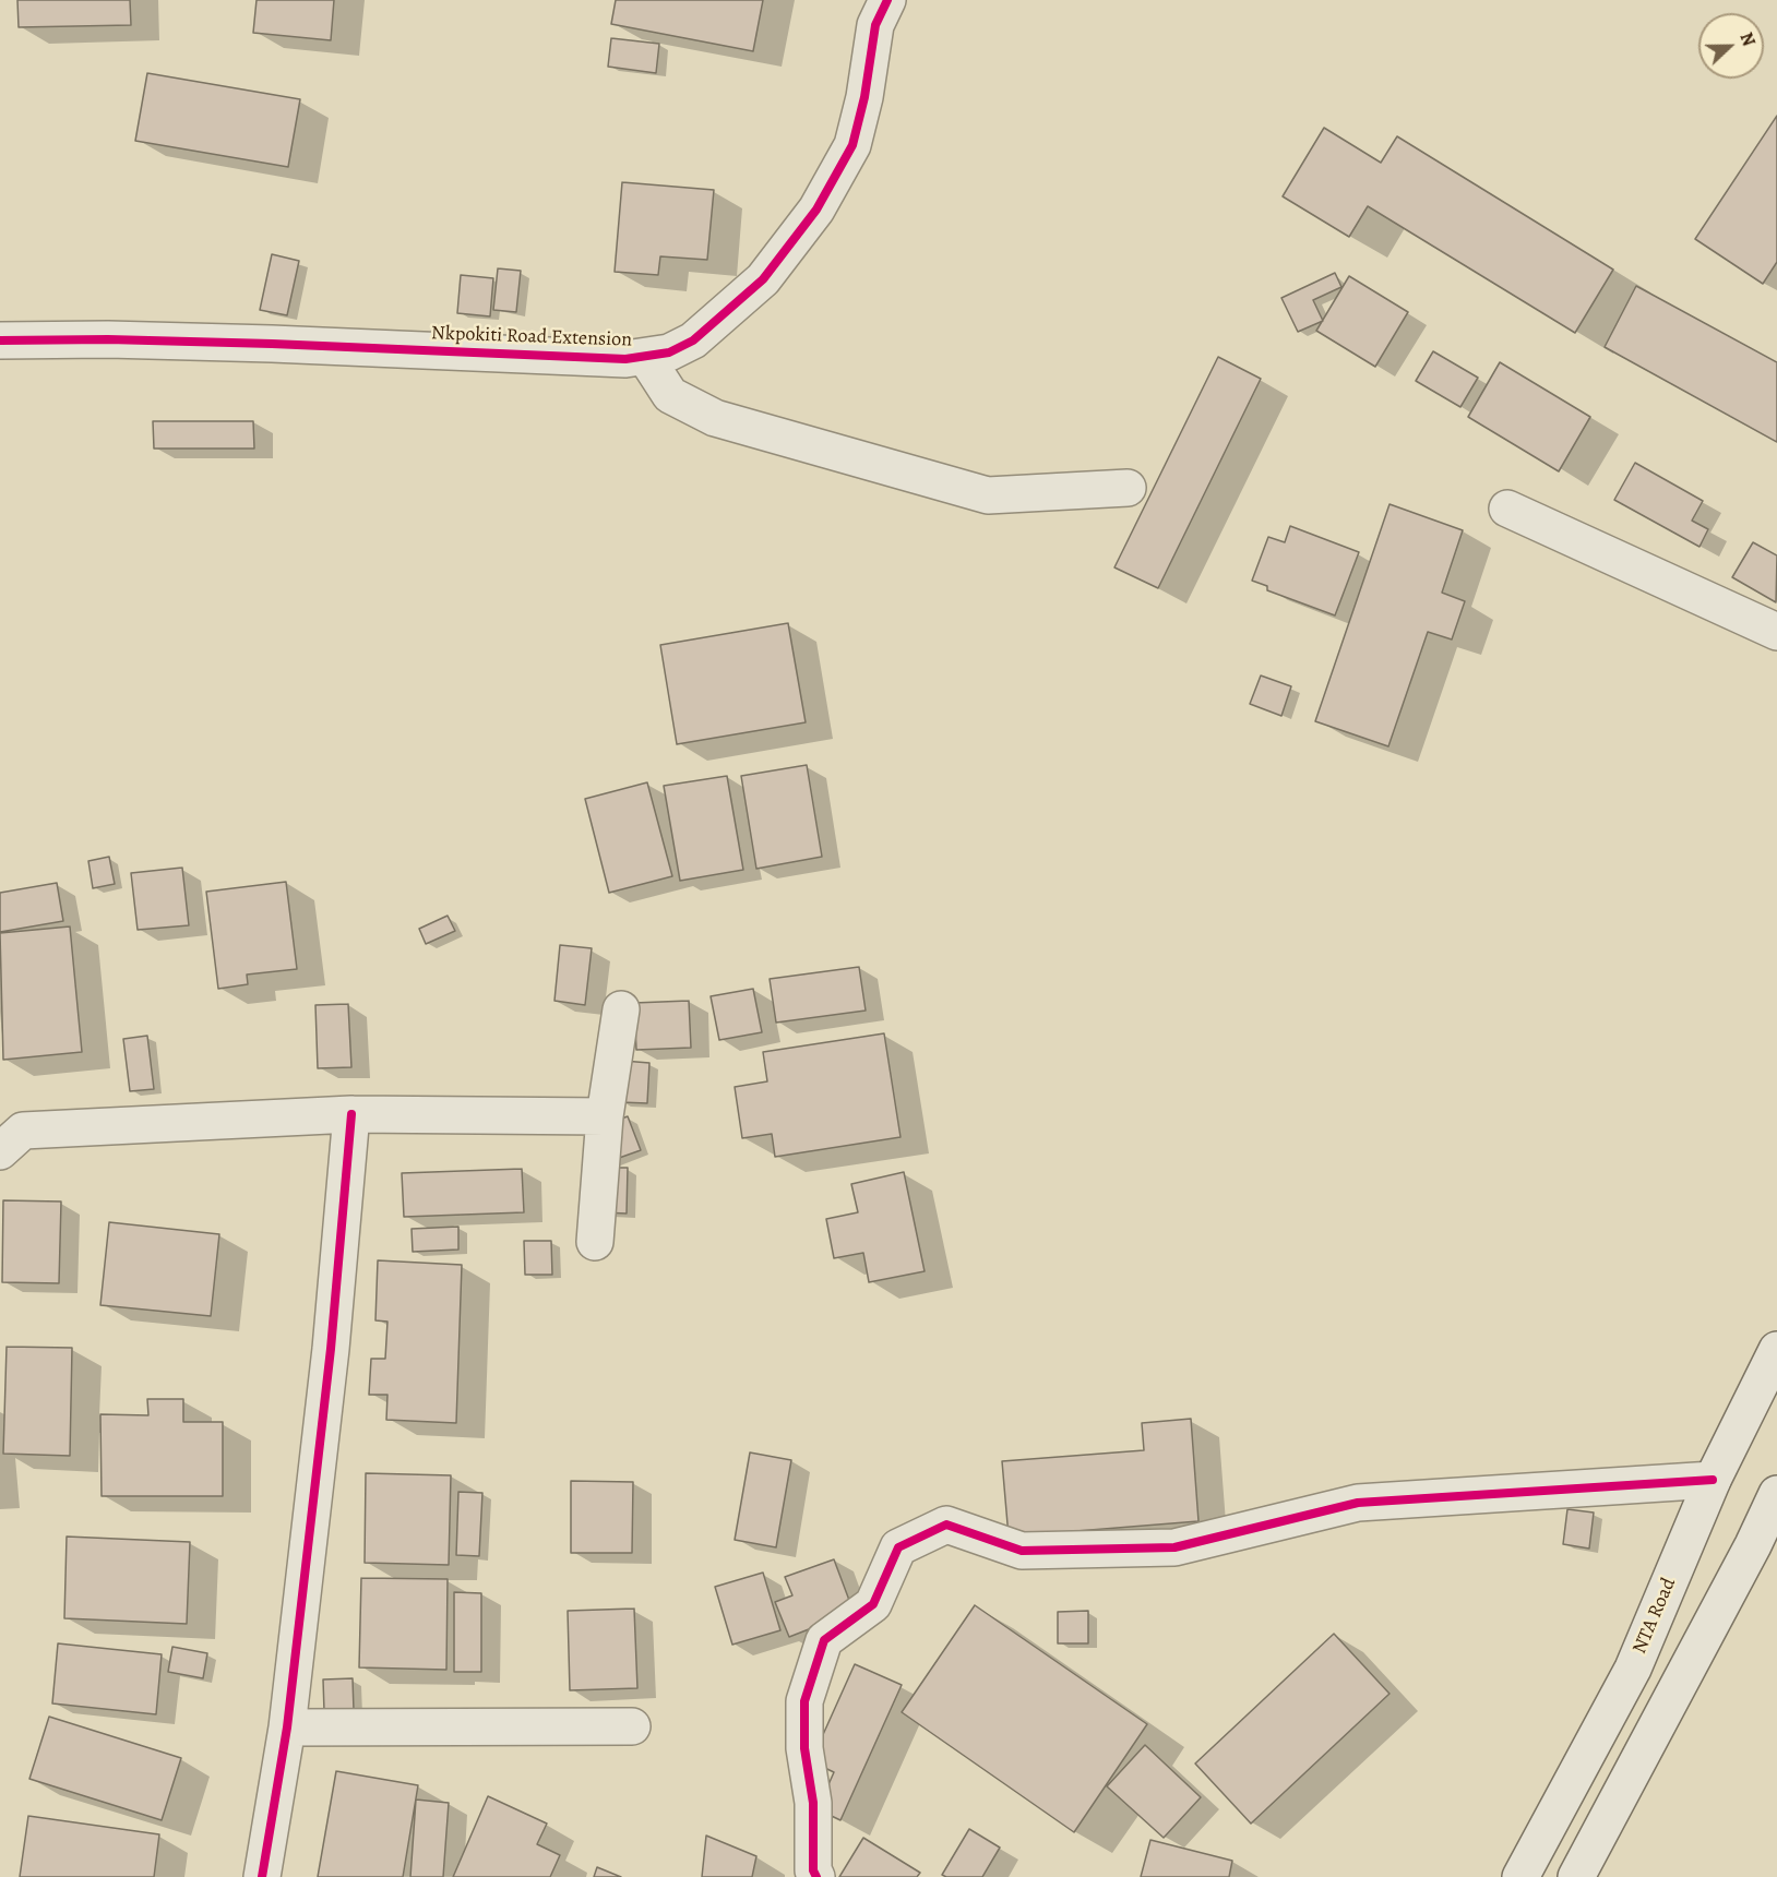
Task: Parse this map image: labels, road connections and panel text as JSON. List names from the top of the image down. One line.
{"streets":{"street":["Nkpokiti Road Extension","NTA Road"]},"north":"right"}
